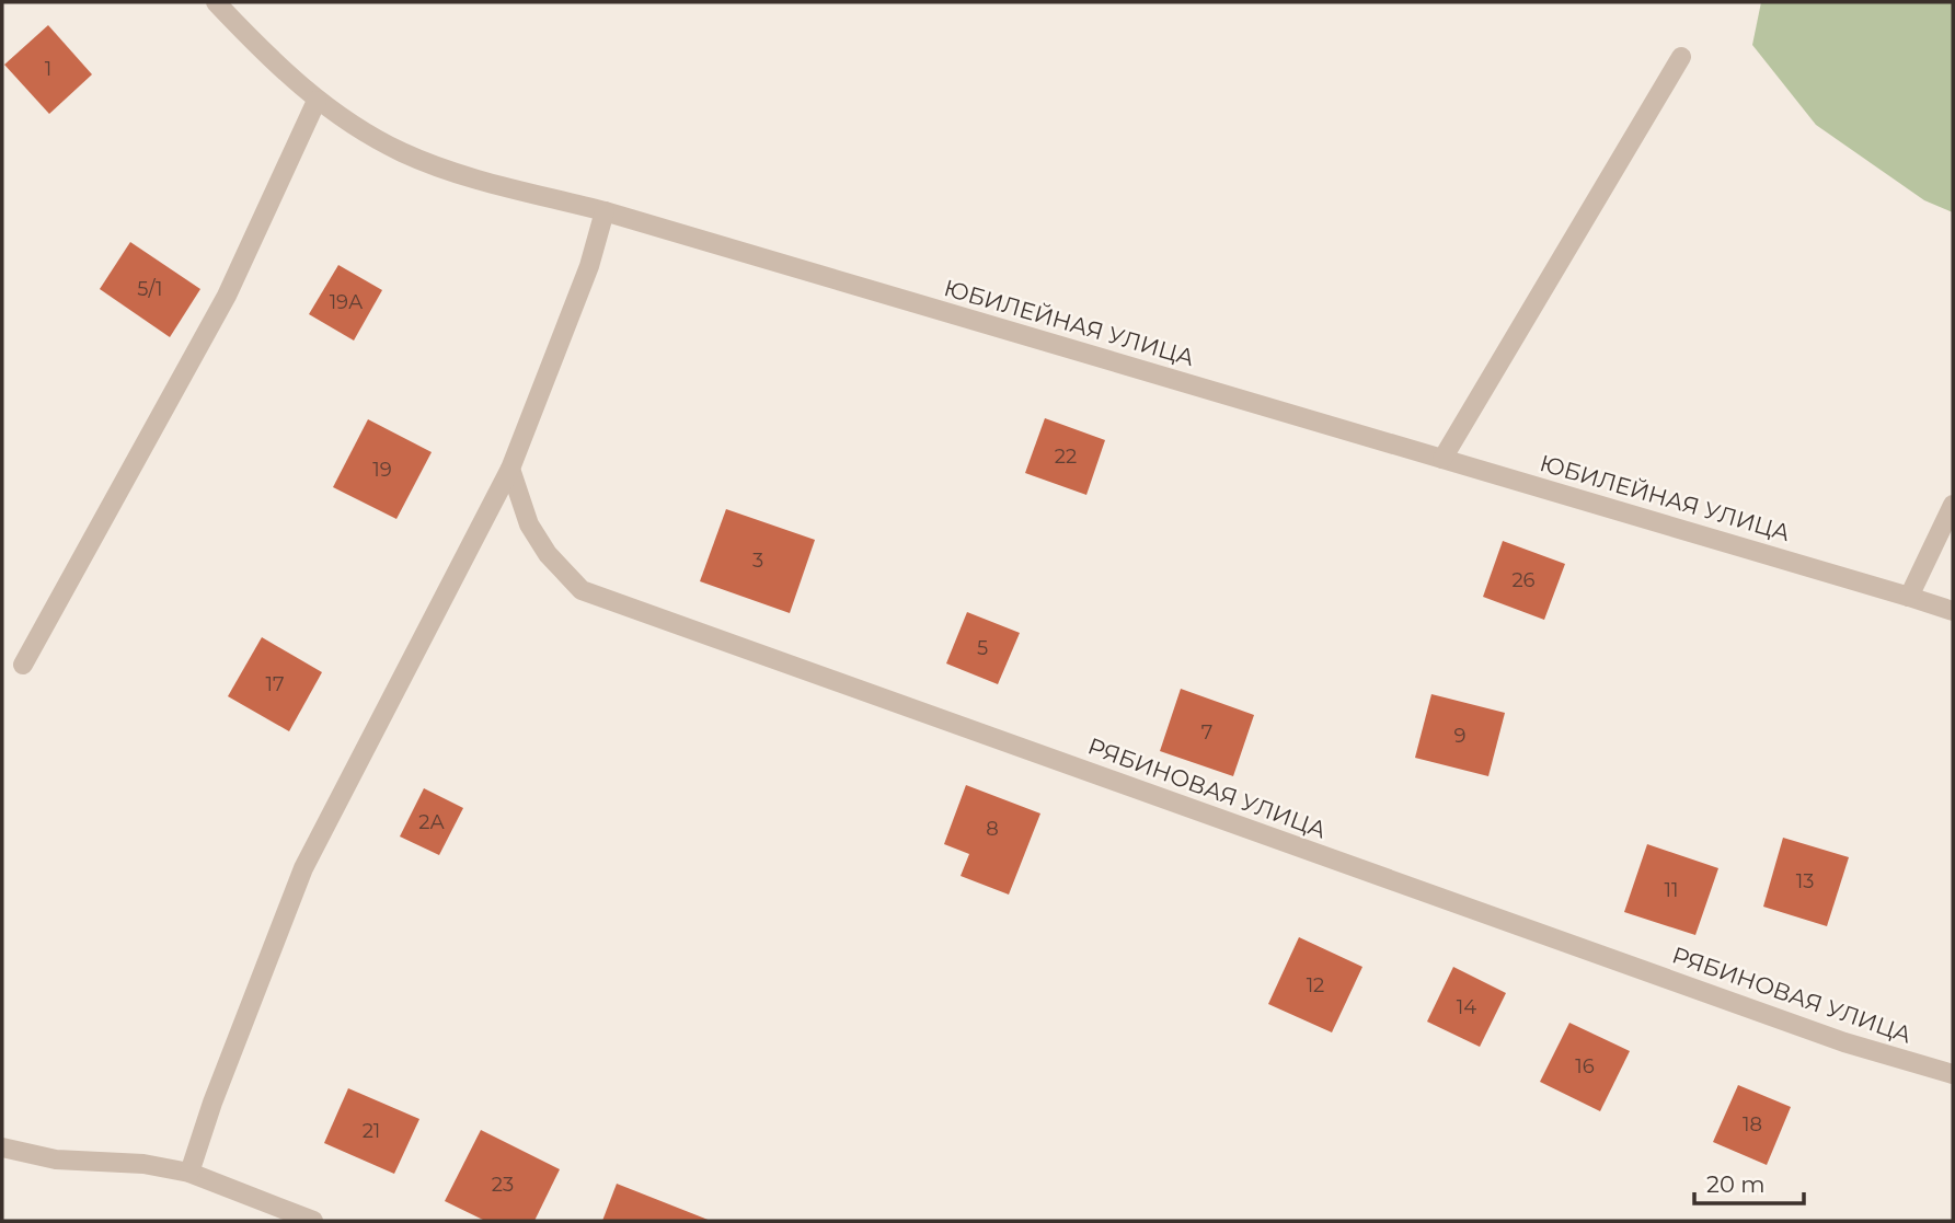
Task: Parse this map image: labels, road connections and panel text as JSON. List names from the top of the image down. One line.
{"streets":{"street":["ЮБИЛЕЙНАЯ УЛИЦА","РЯБИНОВАЯ УЛИЦА"]},"house_numbers":["1","5/1","19А","22","19","3","26","5","17","7","9","2А","8","13","11","12","14","16","18","21","23"],"scale_bar":"20 m"}
